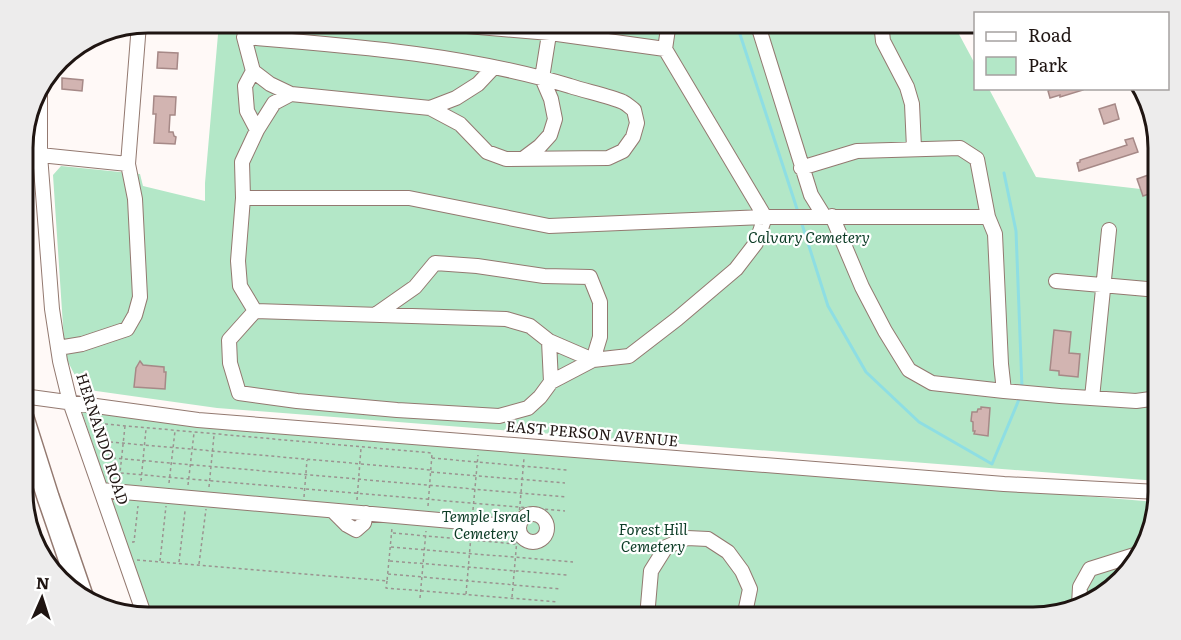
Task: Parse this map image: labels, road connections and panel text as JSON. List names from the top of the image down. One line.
{"streets":{"street":["EAST PERSON AVENUE","HERNANDO ROAD"]},"crossings":[["EAST PERSON AVENUE","HERNANDO ROAD"]],"parks":["Calvary Cemetery","Temple Israel Cemetery","Forest Hill Cemetery"],"legend":["Road","Park"],"north":"top"}
